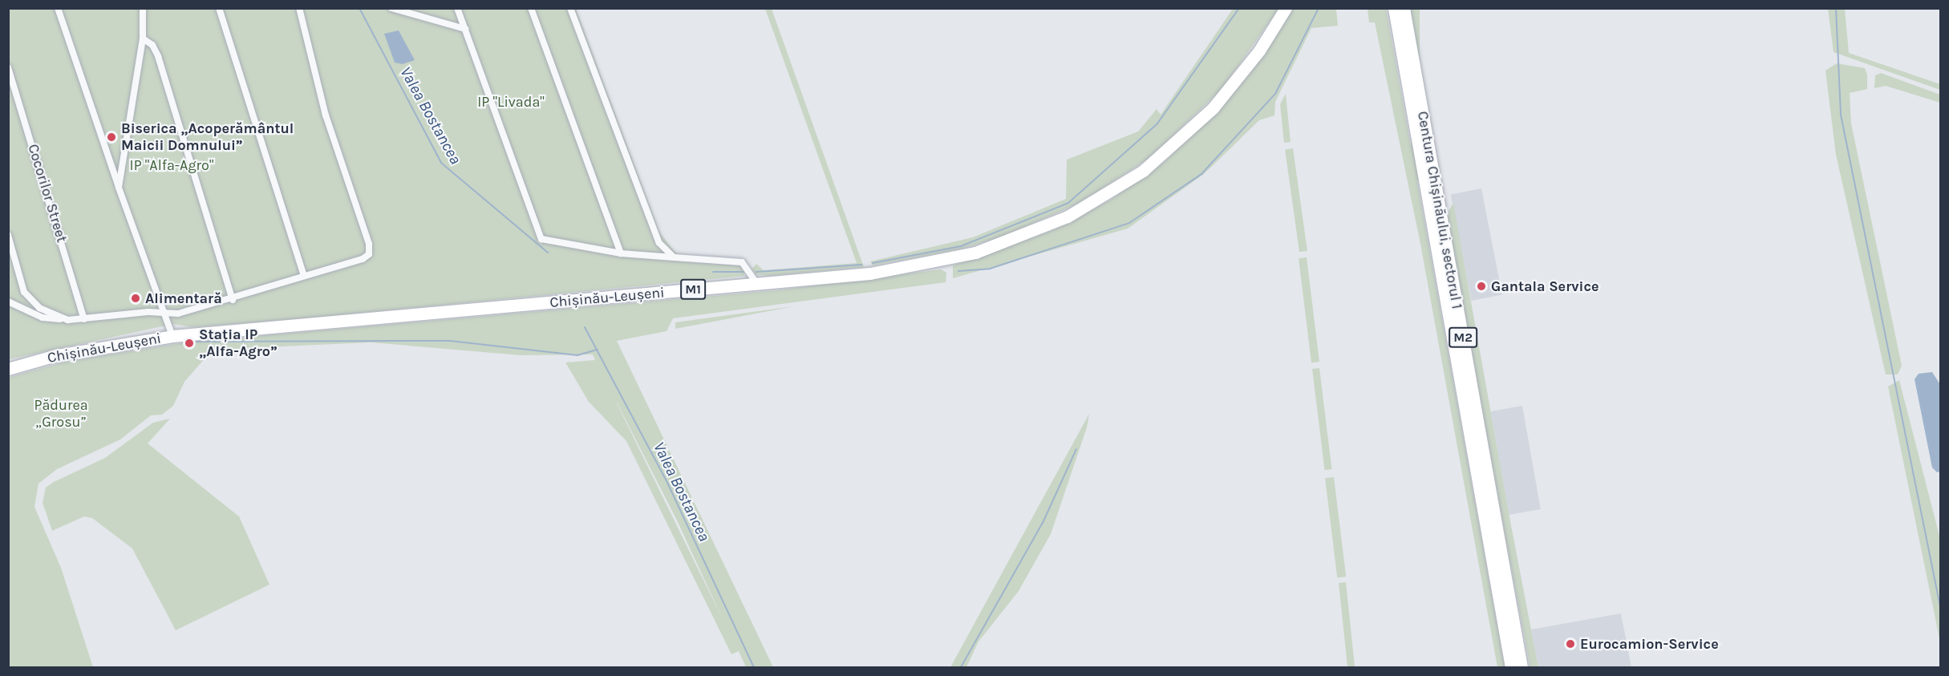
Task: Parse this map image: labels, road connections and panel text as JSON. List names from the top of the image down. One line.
{"streets":{"highway":["Centura Chișinăului, sectorul 1","M1","Chișinău-Leușeni","M2"],"street":["Cocorilor Street"]},"water":["Valea Bostancea"],"parks":["IP \"Livada\"","IP \"Alfa-Agro\"","Pădurea „Grosu”"],"places":["Biserica „Acoperământul Maicii Domnului”","Gantala Service","Alimentară","Stația IP „Alfa-Agro”","Eurocamion-Service"]}
